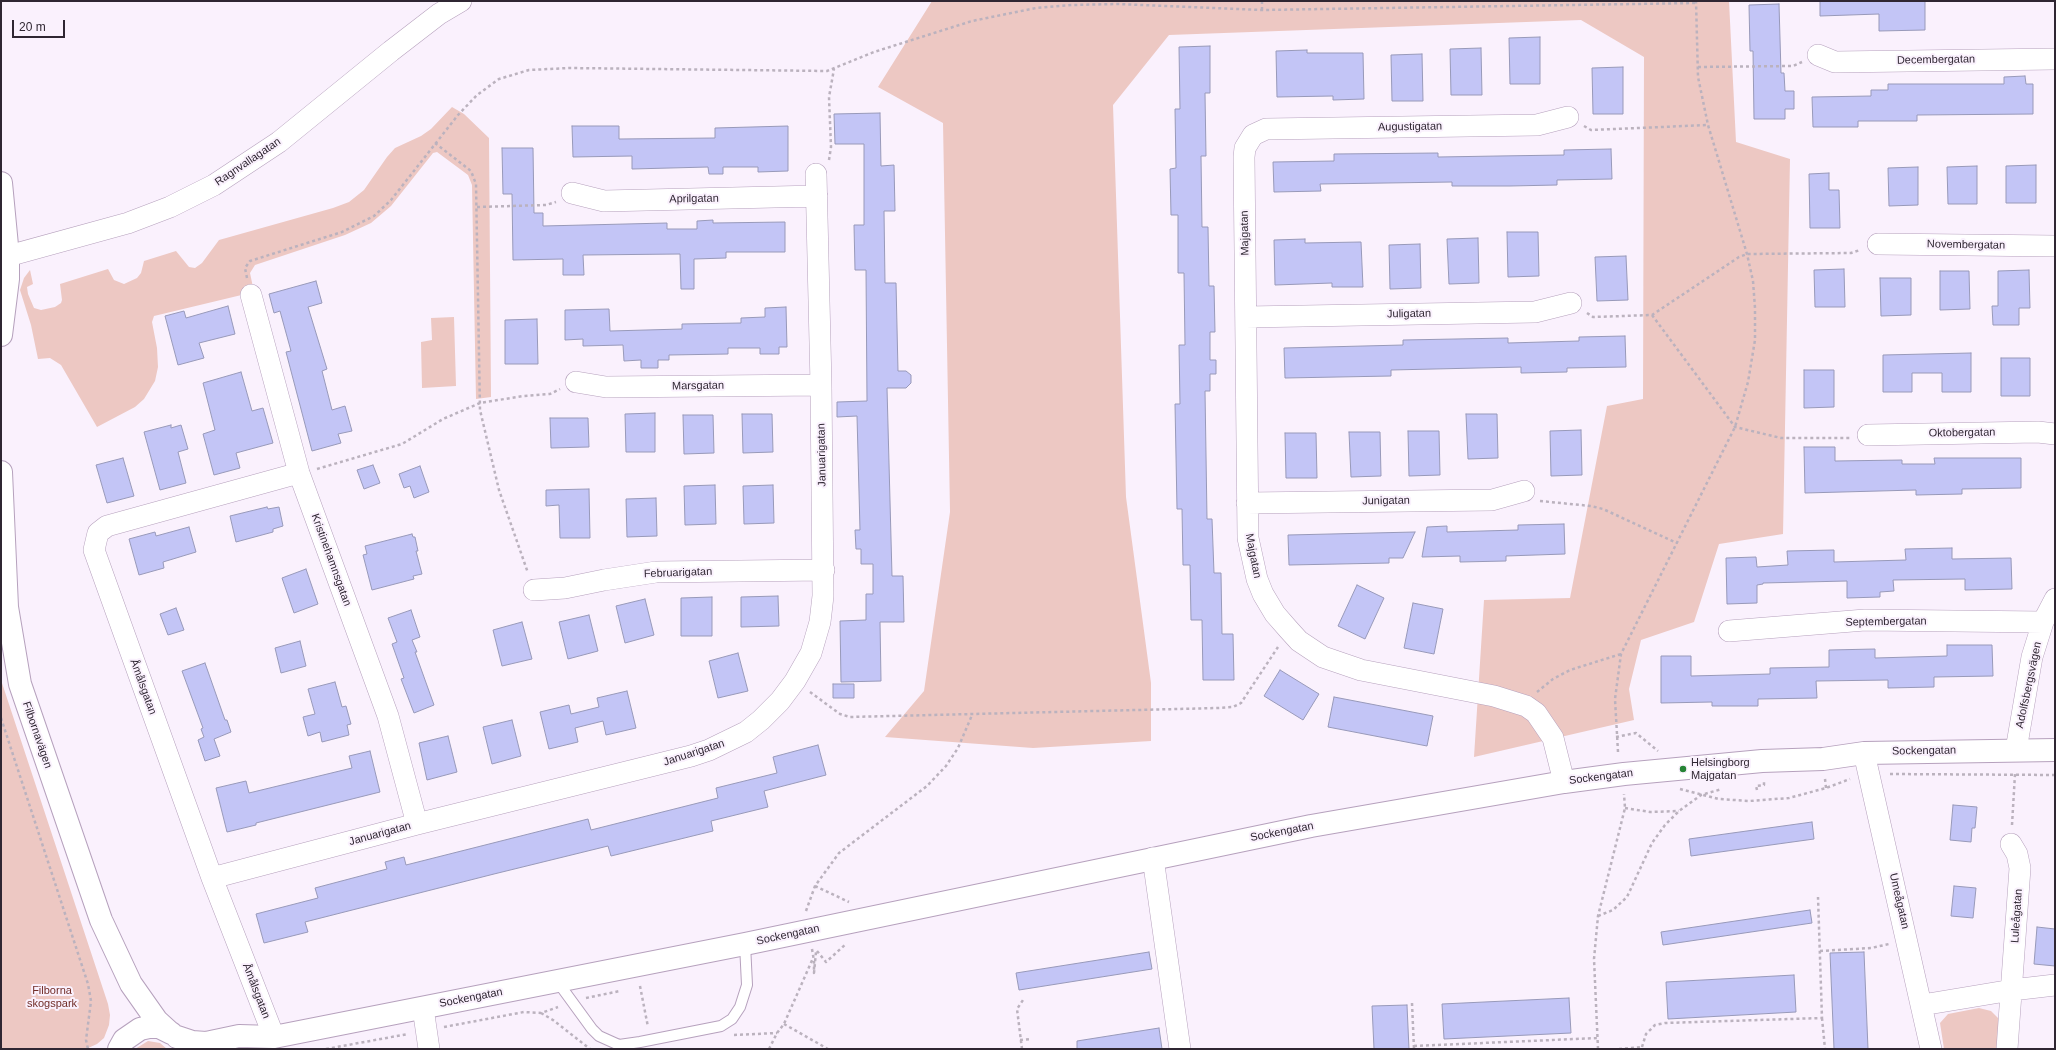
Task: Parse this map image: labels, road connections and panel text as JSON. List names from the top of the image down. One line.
{"streets":{"street":["Decembergatan","Augustigatan","Ragnvallagatan","Aprilgatan","Majgatan","Novembergatan","Juligatan","Marsgatan","Oktobergatan","Januarigatan","Junigatan","Kristinehamnsgatan","Februarigatan","Septembergatan","Adolfsbergsvägen","Åmålsgatan","Filbornavägen","Sockengatan","Umeågatan","Luleågatan"]},"crossings":[["Augustigatan","Majgatan"],["Aprilgatan","Januarigatan"],["Majgatan","Juligatan"],["Majgatan","Junigatan"],["Majgatan","Sockengatan"],["Marsgatan","Januarigatan"],["Januarigatan","Kristinehamnsgatan"],["Januarigatan","Februarigatan"],["Januarigatan","Åmålsgatan"],["Kristinehamnsgatan","Åmålsgatan"],["Septembergatan","Adolfsbergsvägen"],["Adolfsbergsvägen","Sockengatan"],["Åmålsgatan","Sockengatan"],["Filbornavägen","Sockengatan"],["Sockengatan","Umeågatan"]],"parks":["Filborna skogspark"],"places":["Helsingborg Majgatan"],"scale_bar":"20 m"}
